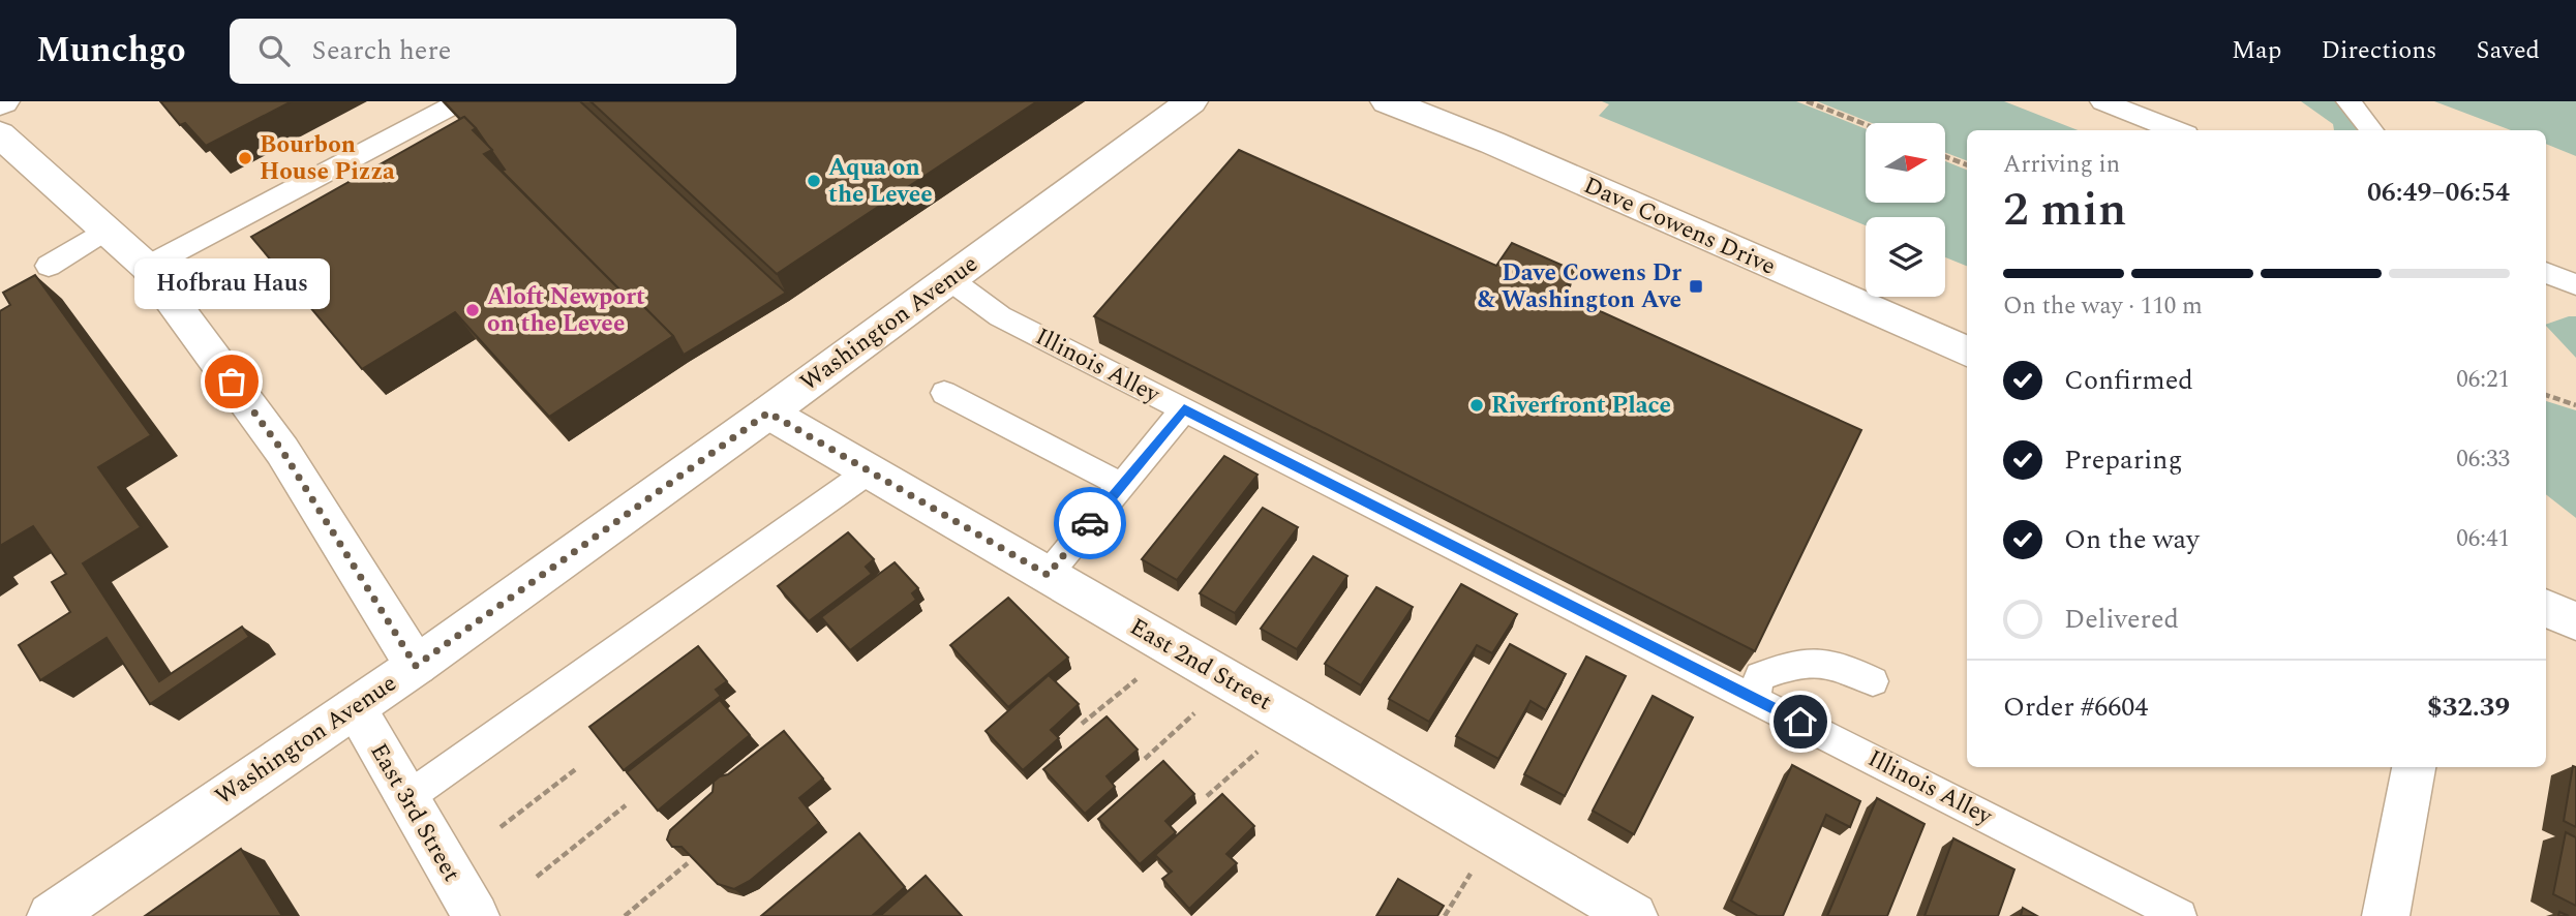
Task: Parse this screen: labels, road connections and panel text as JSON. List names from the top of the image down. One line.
{"streets":{"main road":["Dave Cowens Drive","Washington Avenue","East 2nd Street","East 3rd Street"],"lane":["Illinois Alley"]},"crossings":[["Washington Avenue","Illinois Alley"],["Washington Avenue","East 2nd Street"],["Washington Avenue","East 3rd Street"]],"places":{"other":["Bourbon House Pizza","Aqua on the Levee","Aloft Newport on the Levee","Hofbrau Haus","Riverfront Place"],"transit":["Dave Cowens Dr & Washington Ave"]},"north":"right","page":{"header":"Munchgo","search":"Search here","nav":["Map","Directions","Saved"],"heading":["2 min","Arriving in","06:49–06:54"],"panel":["Order #6604","$32.39"],"bar":"On the way · 110 m","bubble":"Hofbrau Haus","list":[["Confirmed","06:21"],["Preparing","06:33"],["On the way","06:41"],"Delivered"]}}
